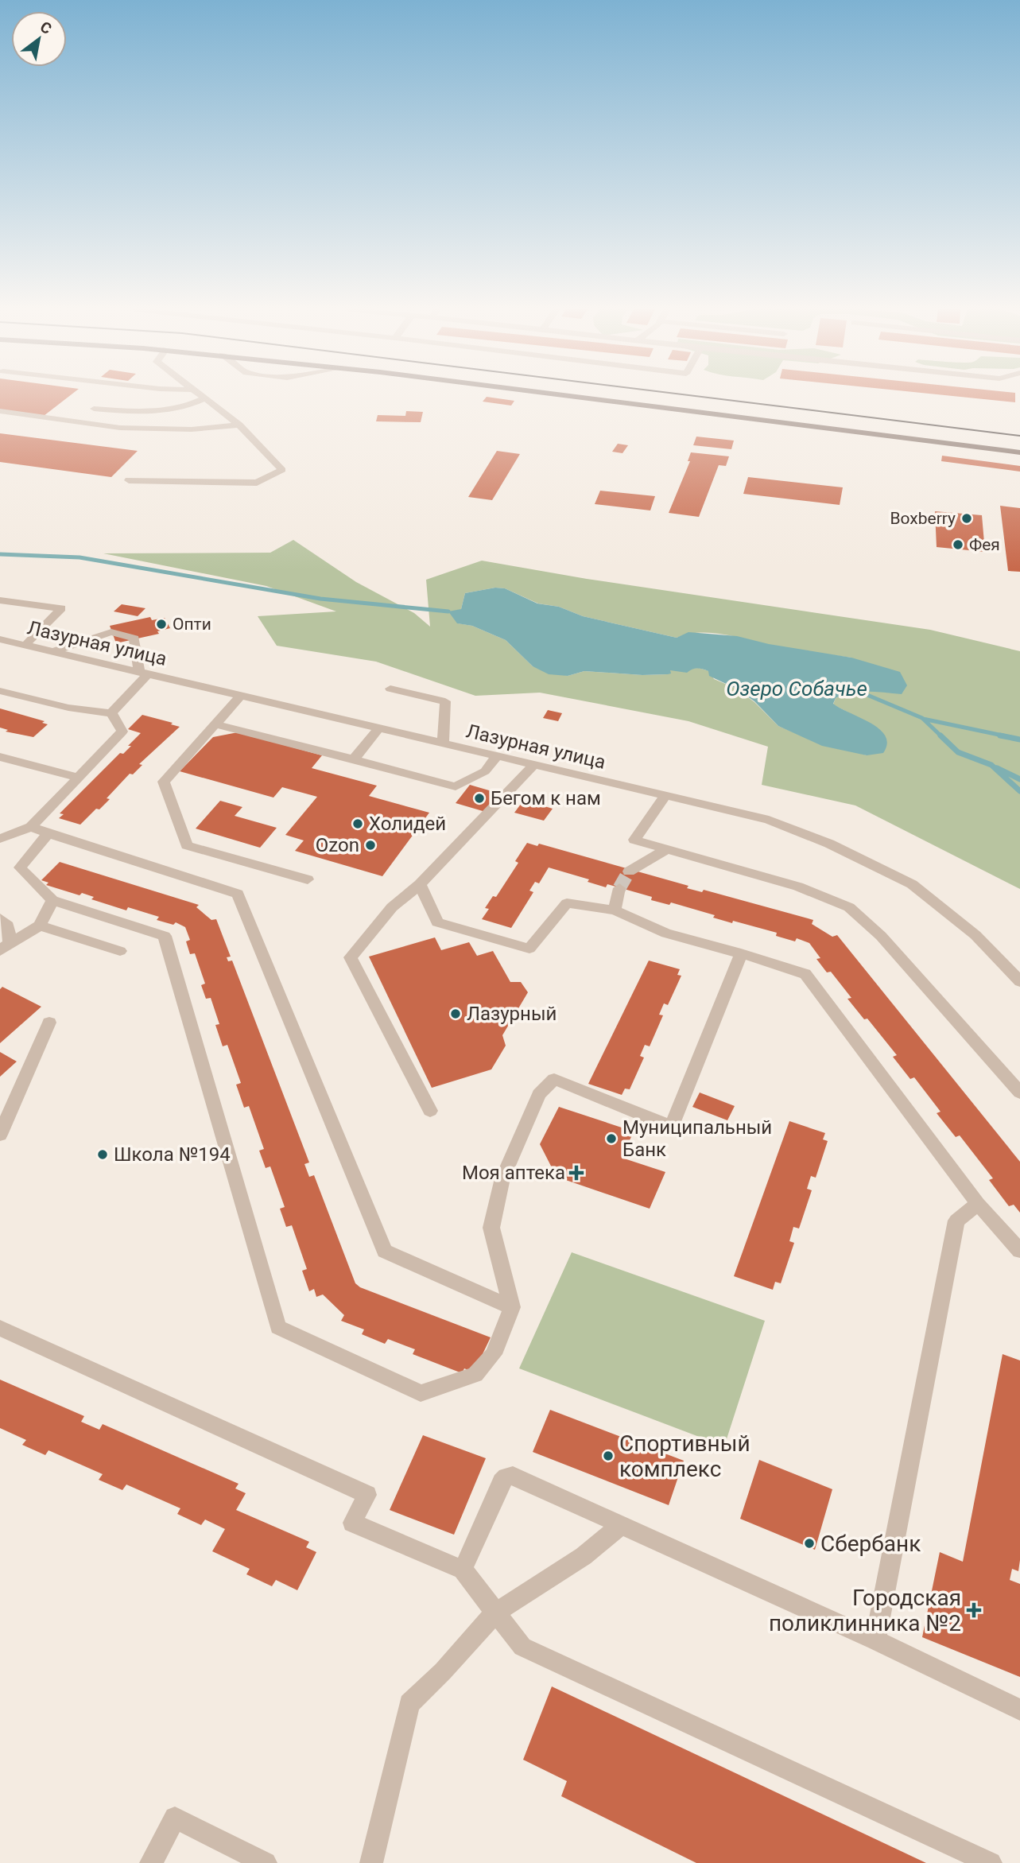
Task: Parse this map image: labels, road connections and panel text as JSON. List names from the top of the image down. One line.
{"streets":{"street":["Лазурная улица"]},"water":["Озеро Собачье"],"places":{"other":["Boxberry","Фея","Опти","Бегом к нам","Холидей","Ozon","Лазурный","Муниципальный Банк","Школа №194","Спортивный комплекс","Сбербанк"],"health":["Моя аптека","Городская поликлинника №2"]},"north":"top right"}
